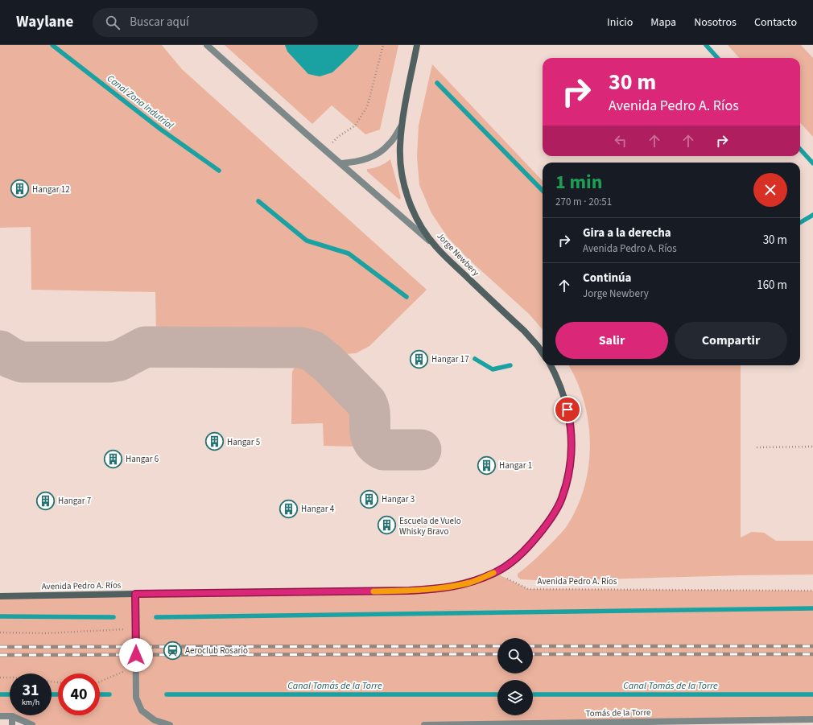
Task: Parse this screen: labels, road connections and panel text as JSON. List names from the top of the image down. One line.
{"streets":{"main road":["Jorge Newbery","Avenida Pedro A. Ríos"],"street":["Tomás de la Torre"]},"water":["Canal Zona Indutrial","Canal Tomás de la Torre"],"places":{"building":["Hangar 12","Hangar 17","Hangar 5","Hangar 6","Hangar 1","Hangar 3","Hangar 7","Hangar 4","Escuela de Vuelo Whisky Bravo"],"station":["Aeroclub Rosario"]},"page":{"header":"Waylane","search":"Buscar aquí","nav":["Inicio","Mapa","Nosotros","Contacto"],"turn":["30 m","Avenida Pedro A. Ríos"],"heading":["1 min","270 m · 20:51"],"list":[{"name":"Gira a la derecha","note":"Avenida Pedro A. Ríos","value":"30 m"},{"name":"Continúa","note":"Jorge Newbery","value":"160 m"}],"buttons":["Salir","Compartir"],"speed":"31 km/h","limit":"40"}}
